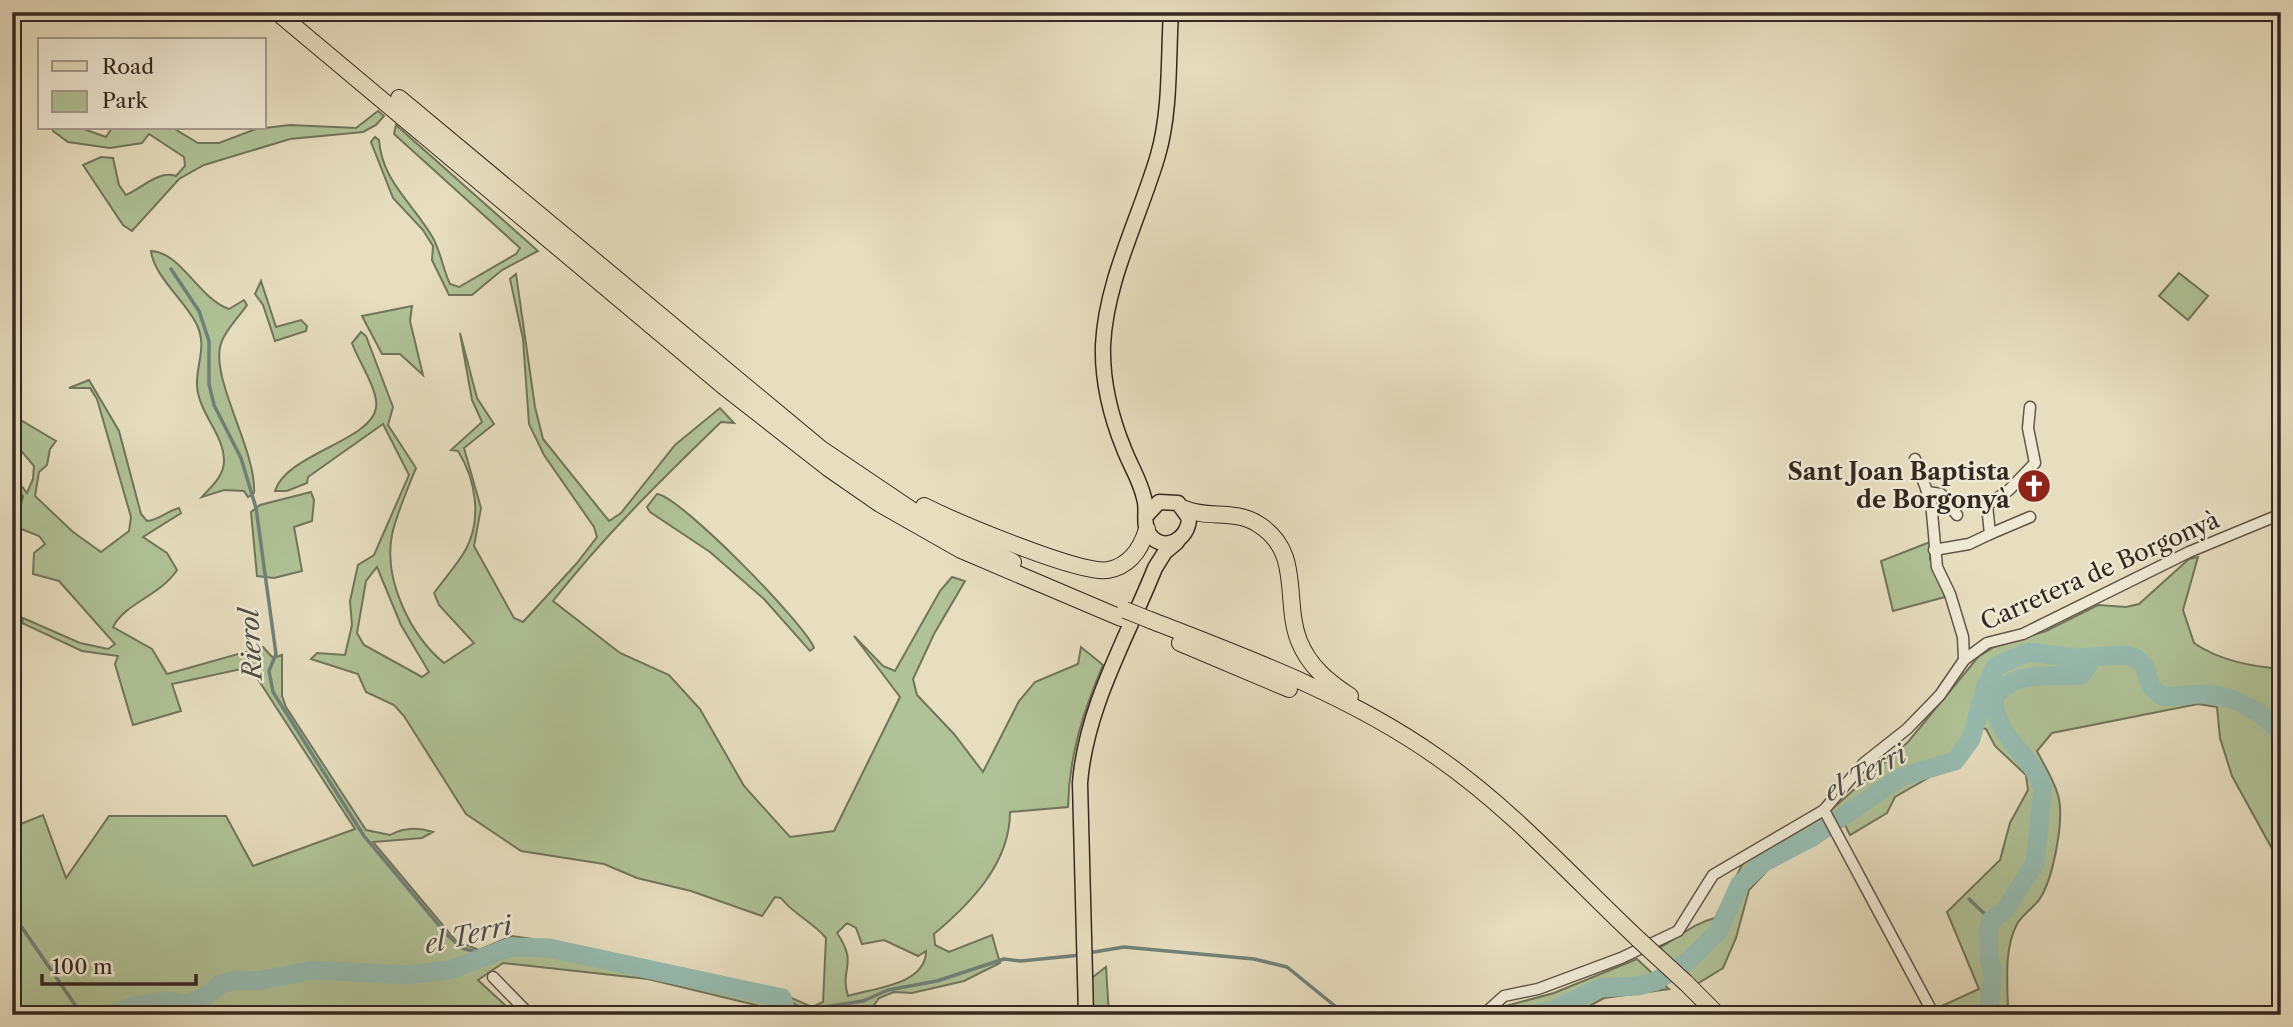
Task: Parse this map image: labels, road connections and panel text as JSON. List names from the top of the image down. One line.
{"streets":{"street":["Carretera de Borgonyà"]},"water":["Rierol","el Terri"],"places":{"church":["Sant Joan Baptista de Borgonyà"]},"legend":["Road","Park"],"scale_bar":"100 m"}
